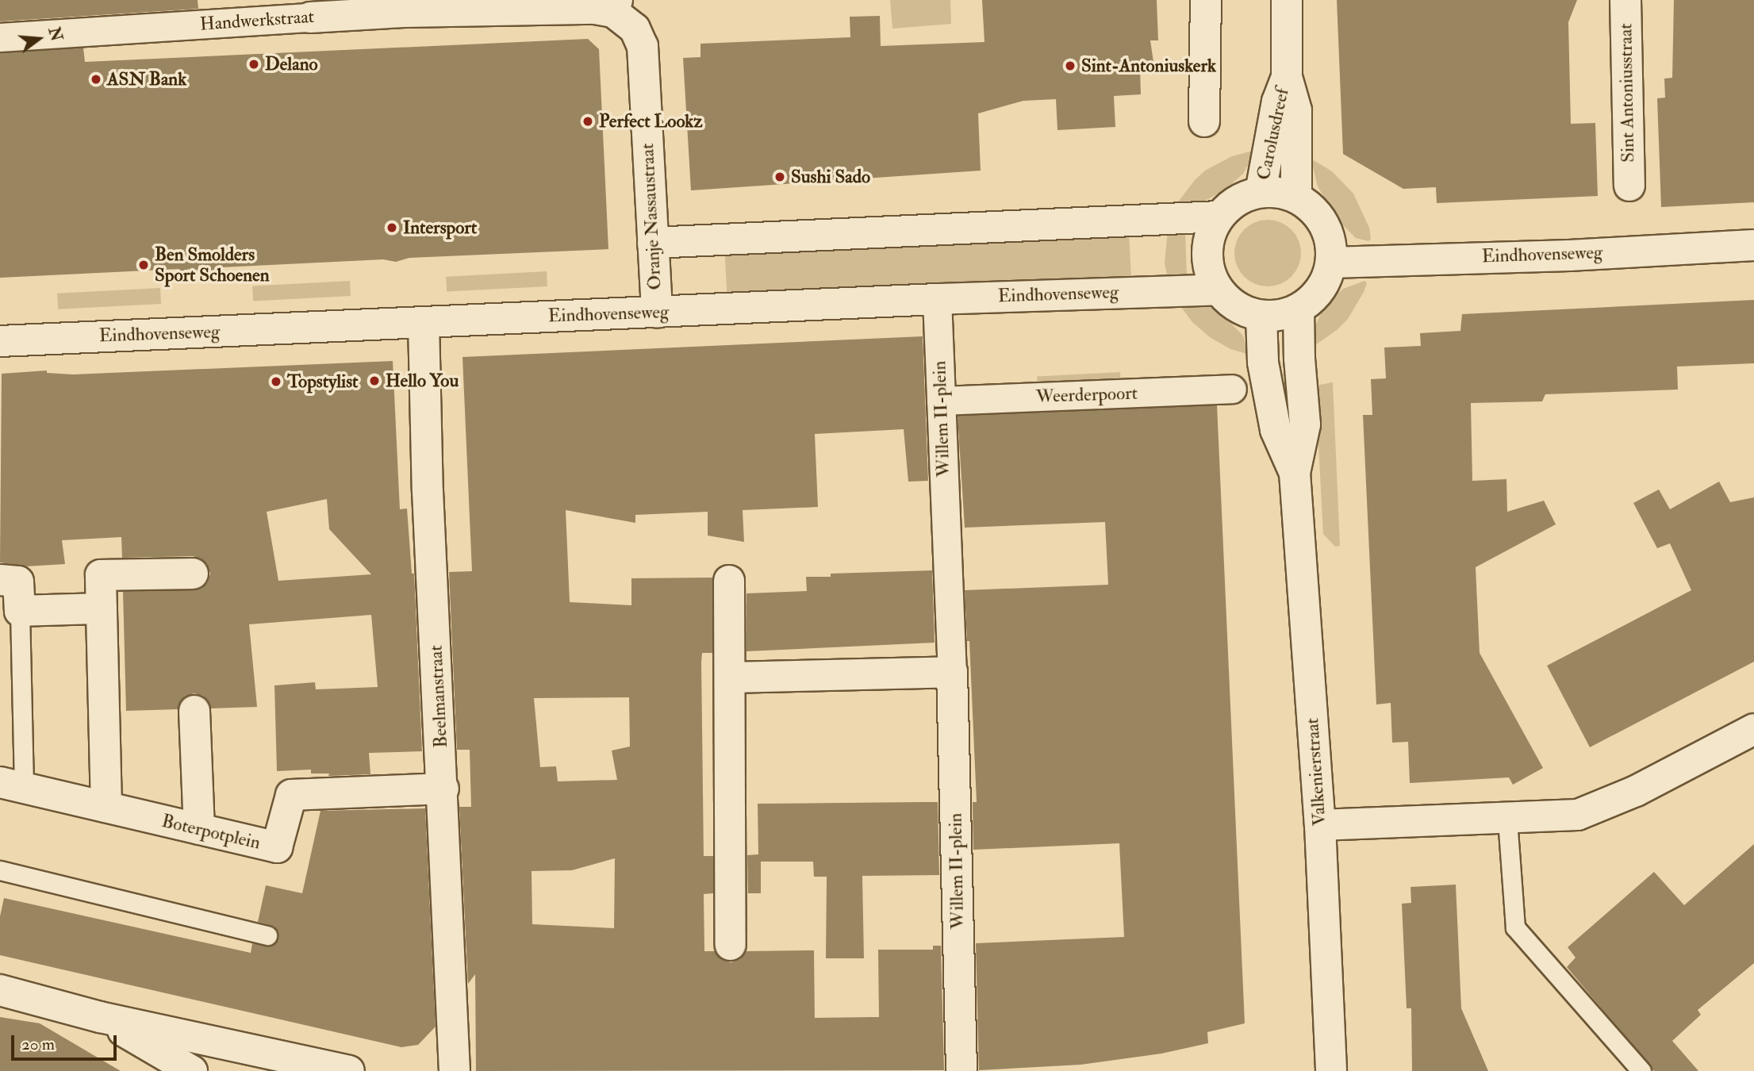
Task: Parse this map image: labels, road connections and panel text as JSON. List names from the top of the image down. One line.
{"streets":{"street":["Handwerkstraat","Sint Antoniusstraat","Carolusdreef","Oranje Nassaustraat","Eindhovenseweg","Weerderpoort","Willem II-plein","Beelmanstraat","Valkenierstraat","Boterpotplein"]},"crossings":[["Handwerkstraat","Oranje Nassaustraat"],["Carolusdreef","Eindhovenseweg"],["Carolusdreef","Valkenierstraat"],["Oranje Nassaustraat","Eindhovenseweg"],["Eindhovenseweg","Willem II-plein"],["Eindhovenseweg","Beelmanstraat"],["Eindhovenseweg","Valkenierstraat"],["Weerderpoort","Willem II-plein"],["Beelmanstraat","Boterpotplein"]],"places":["Delano","Sint-Antoniuskerk","ASN Bank","Perfect Lookz","Sushi Sado","Intersport","Ben Smolders Sport Schoenen","Hello You","Topstylist"],"scale_bar":"20 m","north":"right"}
